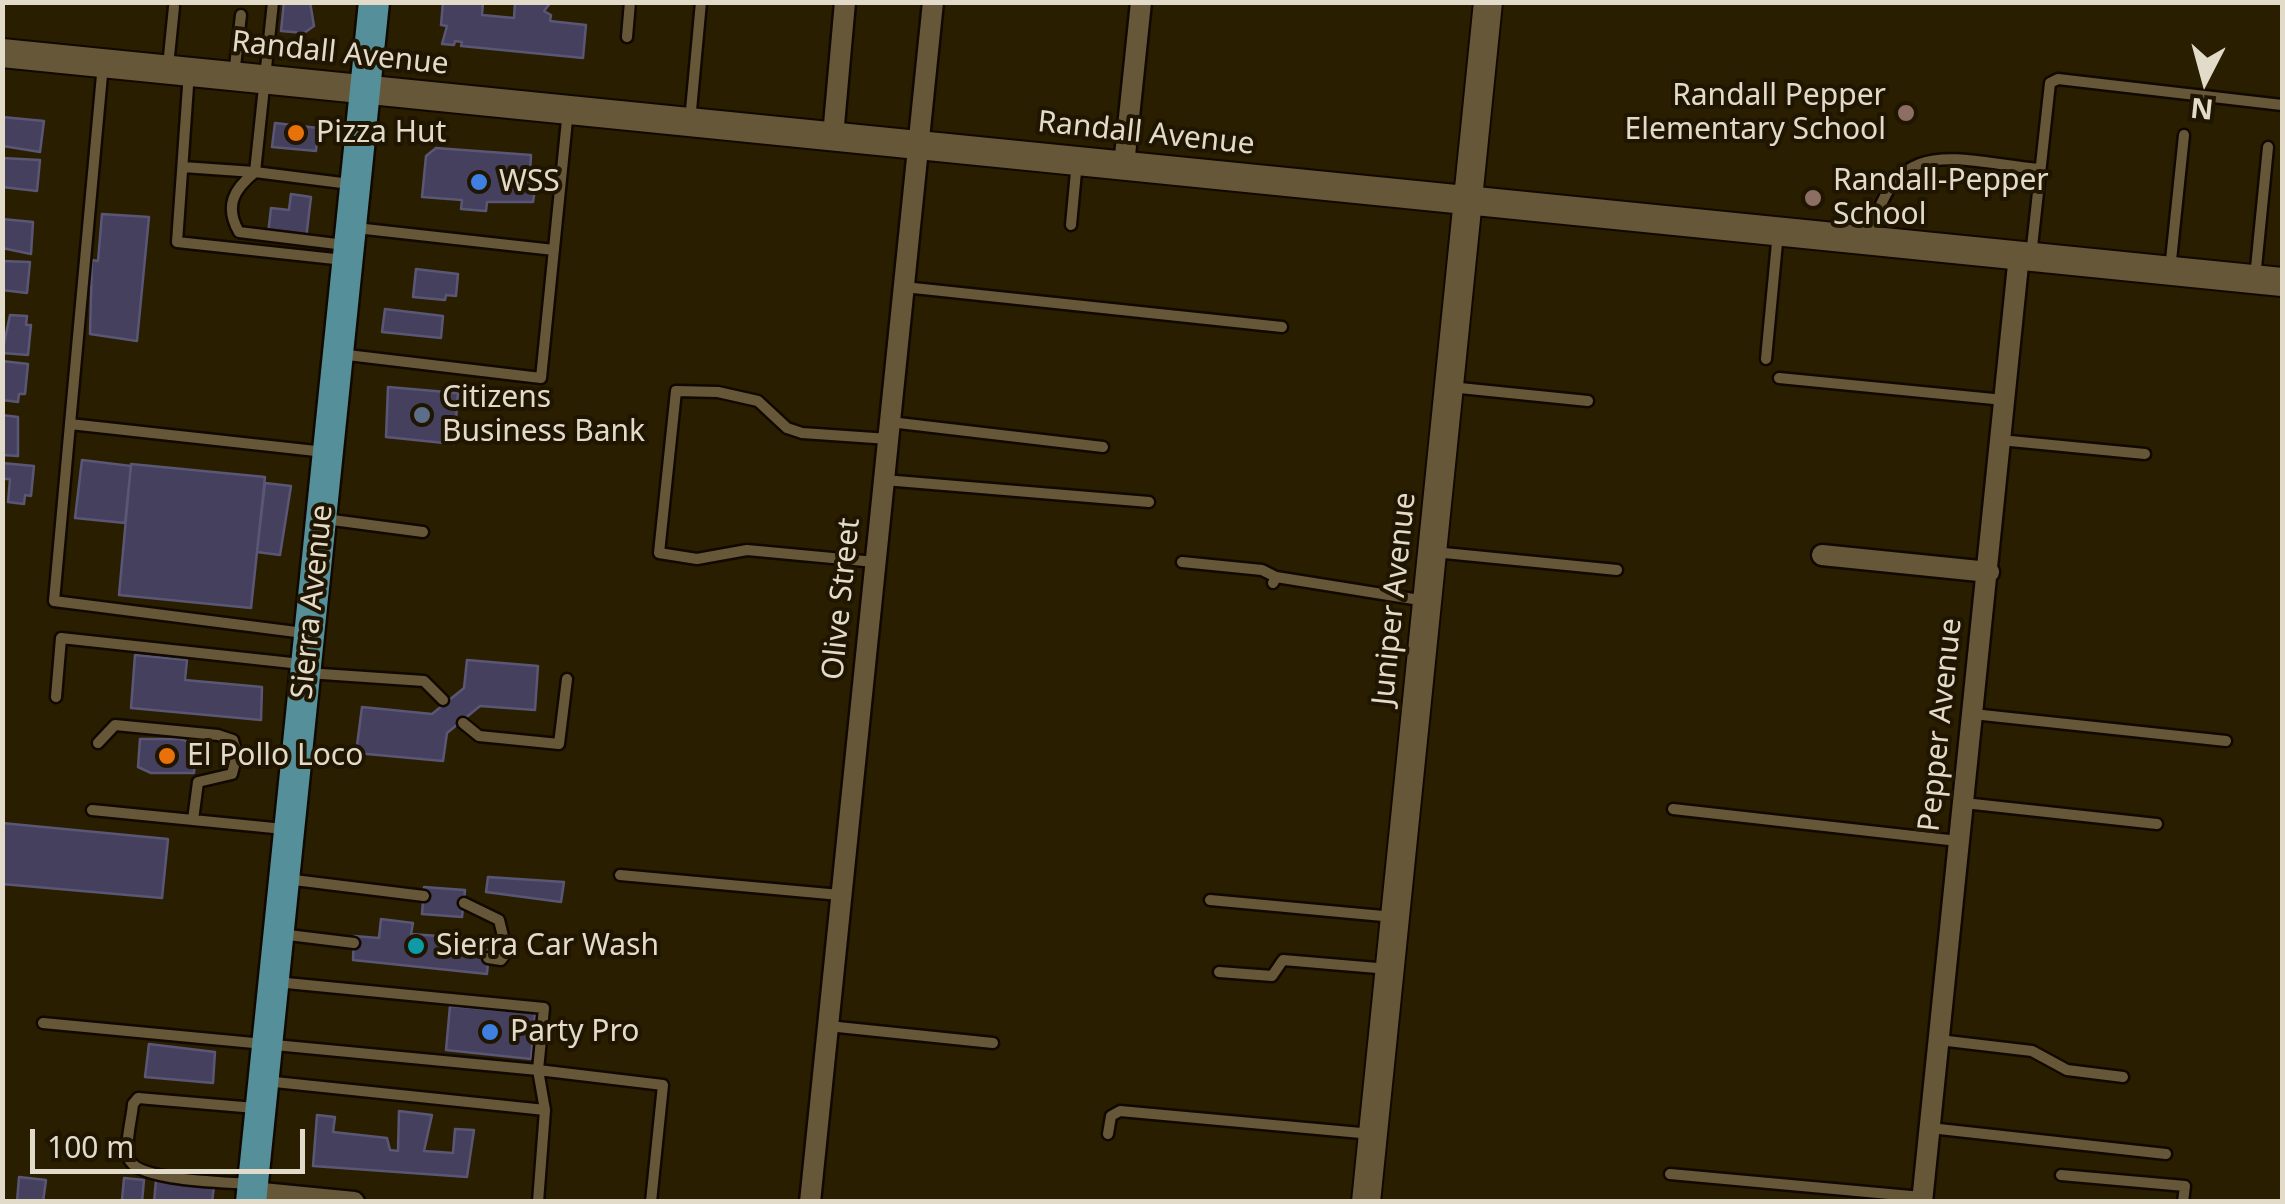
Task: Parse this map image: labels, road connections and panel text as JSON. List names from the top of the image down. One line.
{"streets":{"main road":["Sierra Avenue"],"street":["Randall Avenue","Olive Street","Juniper Avenue","Pepper Avenue"]},"crossings":[["Randall Avenue","Olive Street"],["Randall Avenue","Juniper Avenue"],["Randall Avenue","Sierra Avenue"],["Randall Avenue","Pepper Avenue"]],"places":["Randall Pepper Elementary School","Pizza Hut","WSS","Randall-Pepper School","Citizens Business Bank","El Pollo Loco","Sierra Car Wash","Party Pro"],"scale_bar":"100 m","north":"bottom"}
